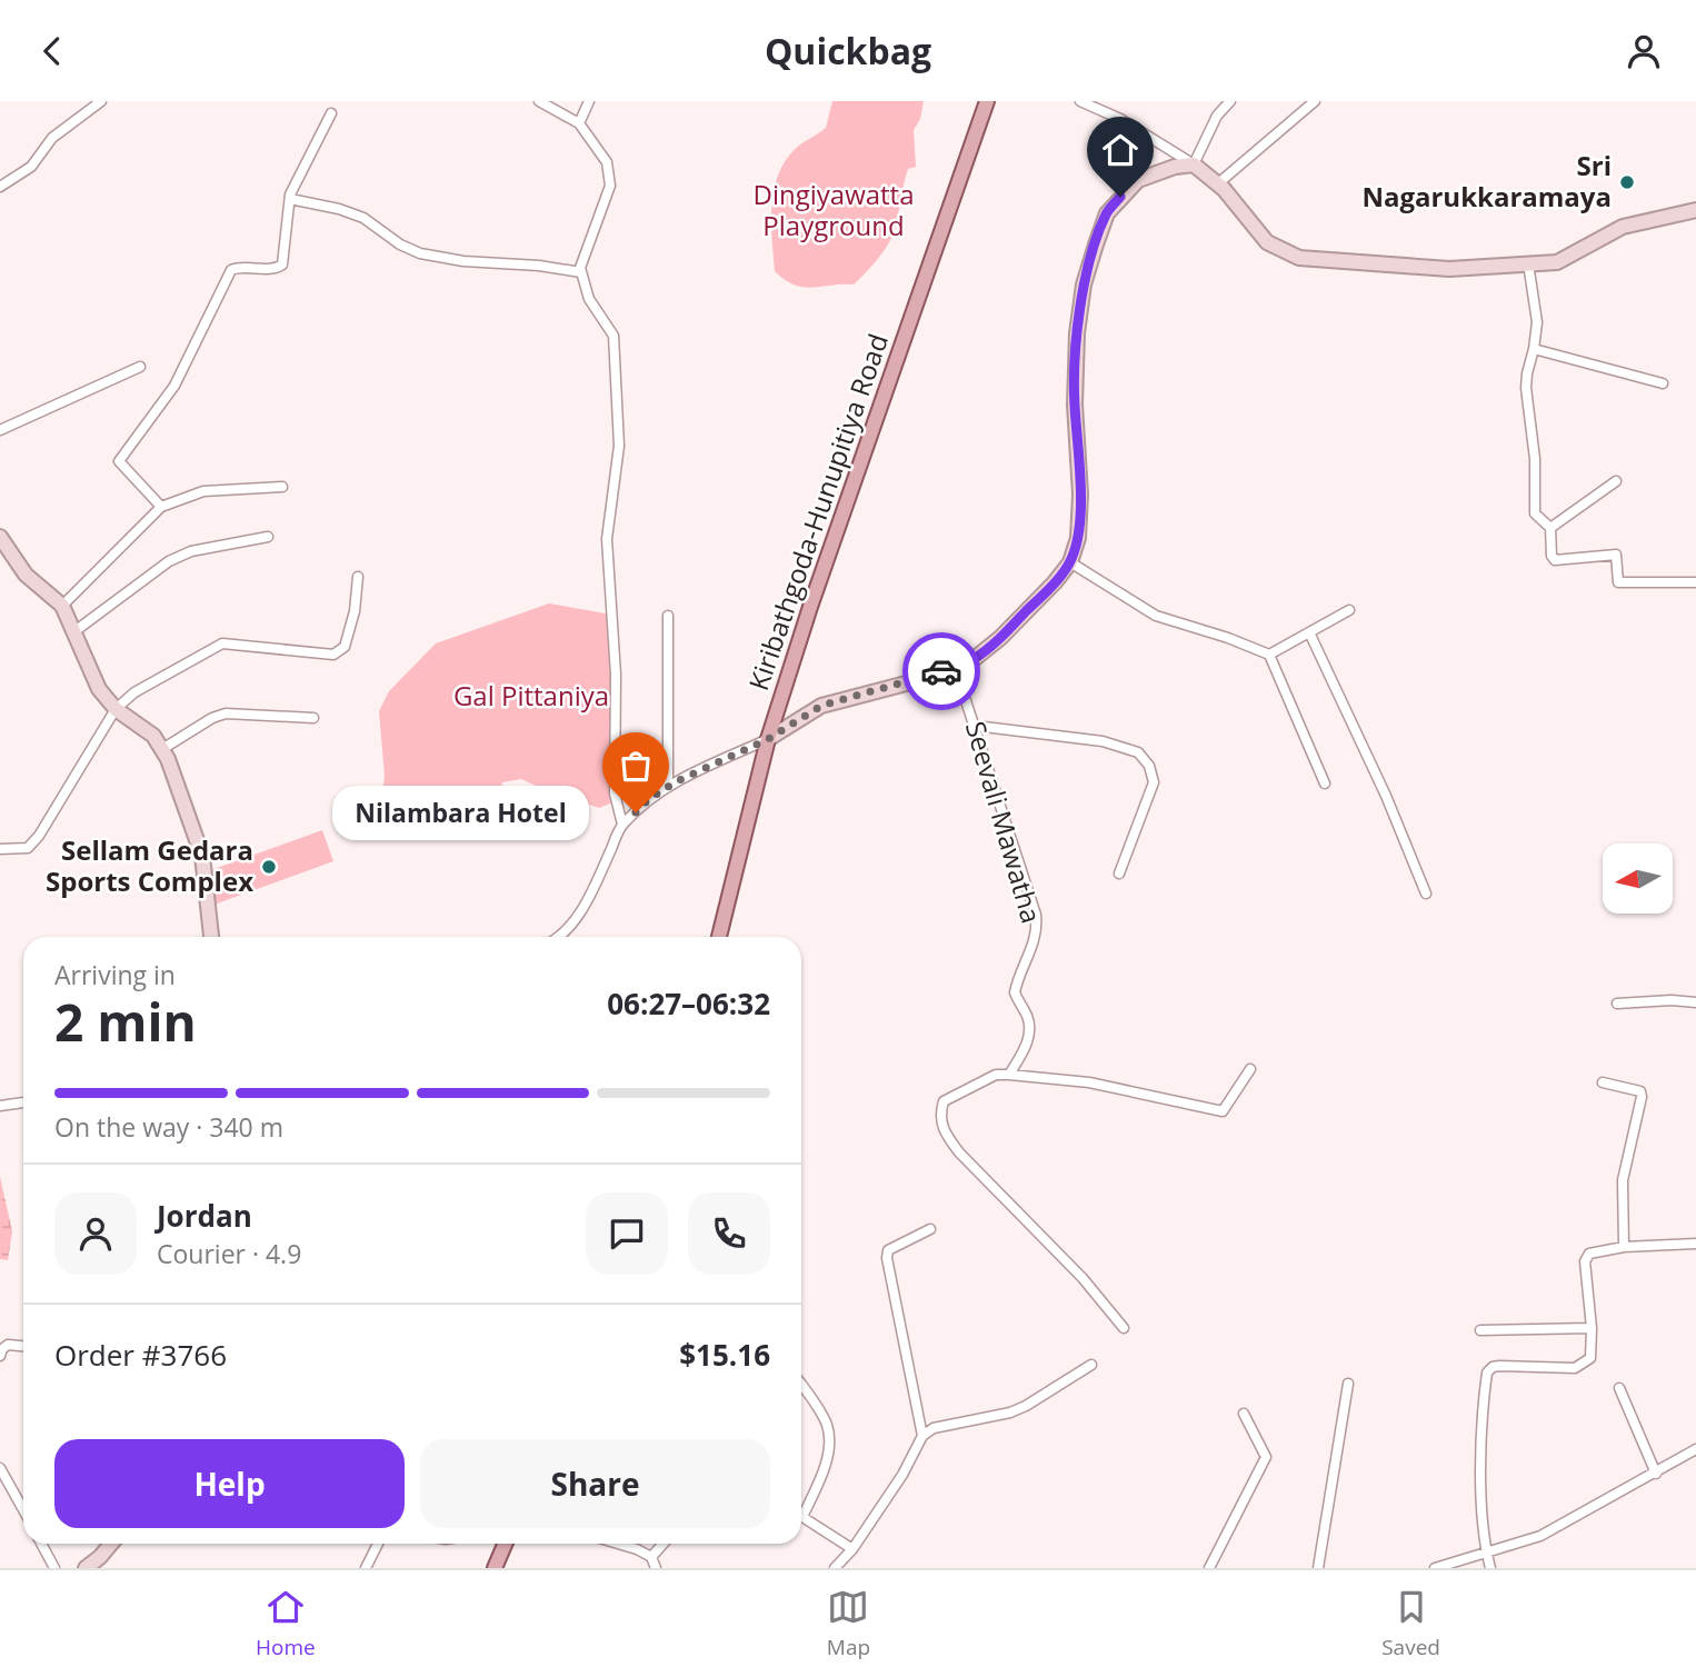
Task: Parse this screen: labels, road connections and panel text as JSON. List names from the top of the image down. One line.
{"streets":{"main road":["Kiribathgoda-Hunupitiya Road"],"street":["Seevali Mawatha"]},"parks":["Dingiyawatta Playground","Gal Pittaniya"],"places":["Sri Nagarukkaramaya","Nilambara Hotel","Sellam Gedara Sports Complex"],"north":"left","page":{"header":"Quickbag","bubble":"Nilambara Hotel","heading":["2 min","Arriving in","06:27–06:32"],"panel":["Jordan","Courier · 4.9","Order #3766","$15.16"],"bar":"On the way · 340 m","buttons":["Help","Share"],"tabs":["Home","Map","Saved"]}}
